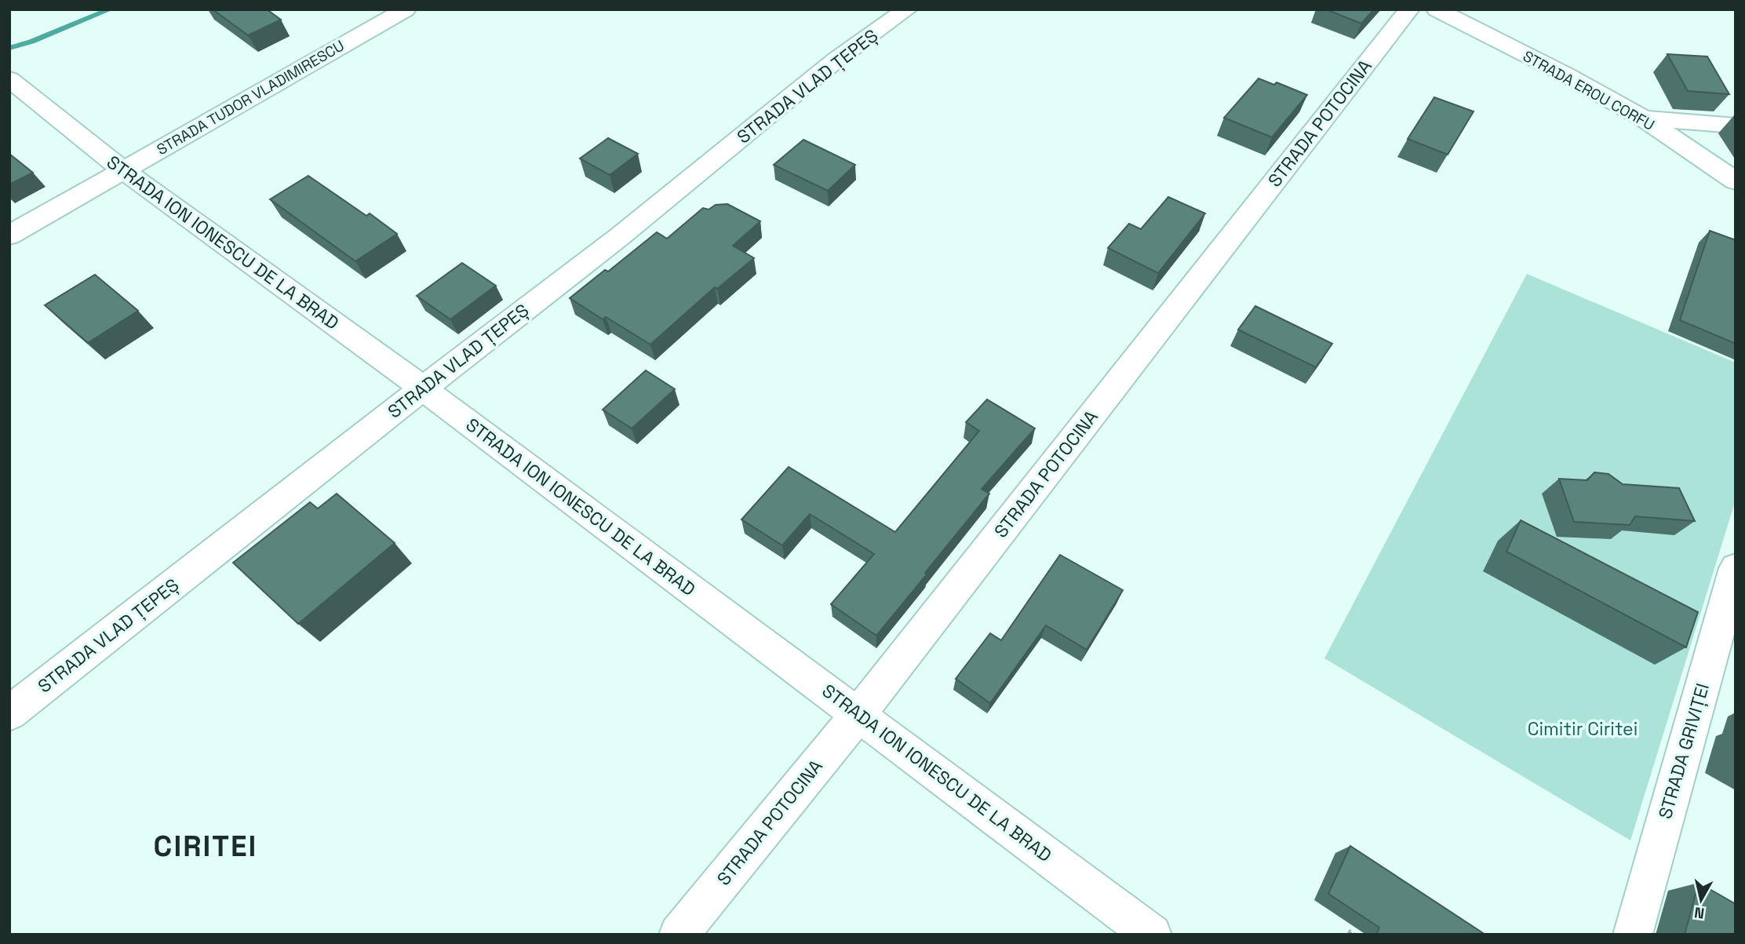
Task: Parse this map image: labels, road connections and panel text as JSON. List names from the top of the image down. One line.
{"streets":{"street":["STRADA VLAD ȚEPEȘ","STRADA EROU CORFU","STRADA TUDOR VLADIMIRESCU","STRADA POTOCINA","STRADA ION IONESCU DE LA BRAD","STRADA GRIVIȚEI"]},"crossings":[["STRADA VLAD ȚEPEȘ","STRADA ION IONESCU DE LA BRAD"],["STRADA TUDOR VLADIMIRESCU","STRADA ION IONESCU DE LA BRAD"],["STRADA POTOCINA","STRADA ION IONESCU DE LA BRAD"]],"districts":["CIRITEI"],"parks":["Cimitir Ciritei"],"north":"bottom"}
